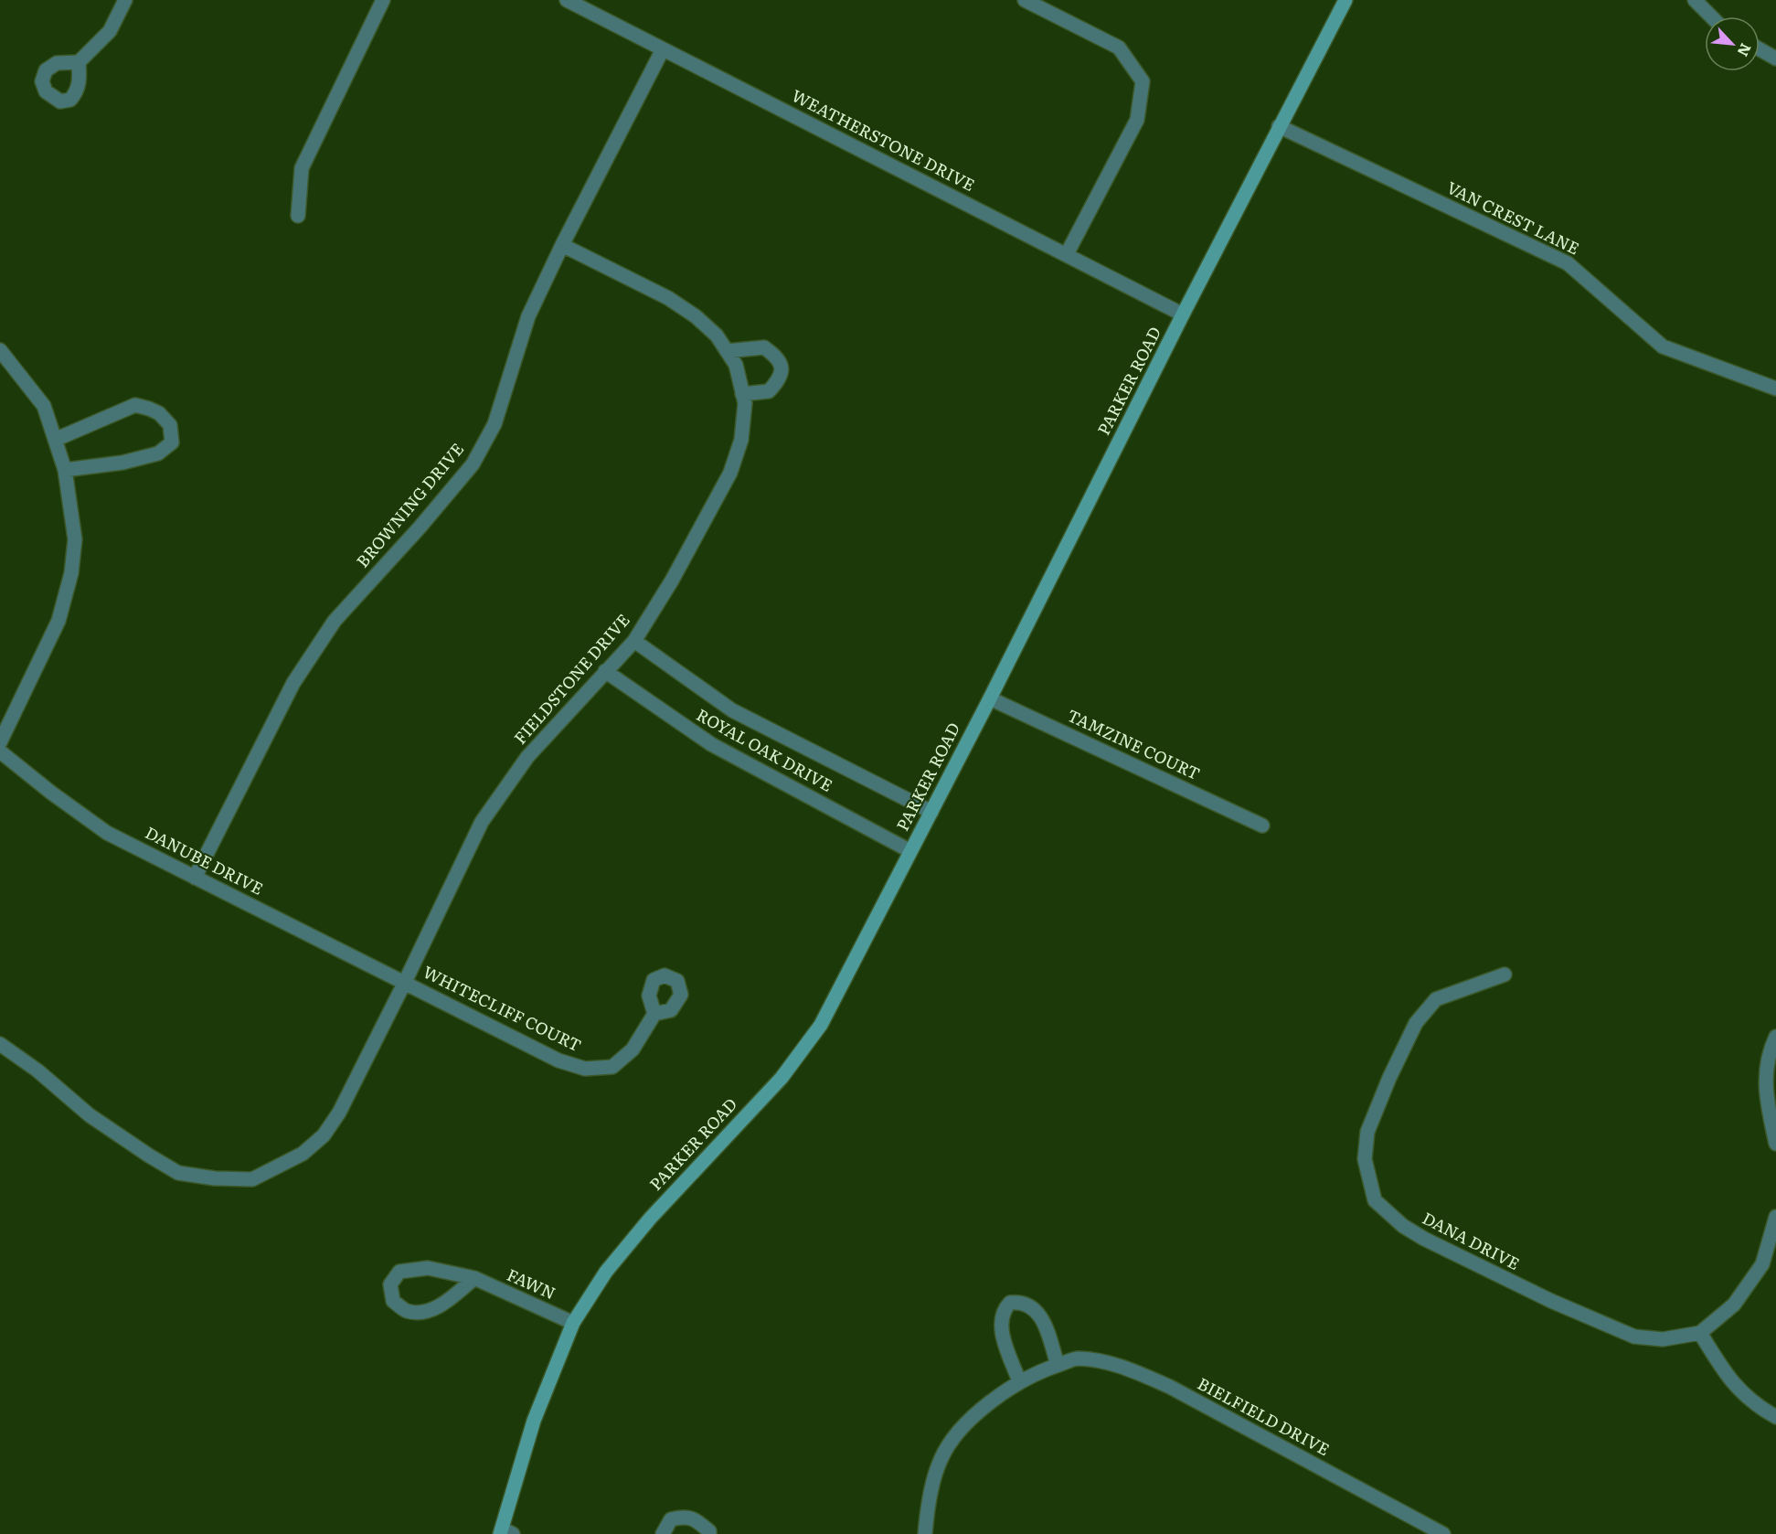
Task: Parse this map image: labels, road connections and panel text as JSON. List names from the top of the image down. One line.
{"streets":{"main road":["PARKER ROAD"],"street":["WEATHERSTONE DRIVE","VAN CREST LANE","BROWNING DRIVE","FIELDSTONE DRIVE","TAMZINE COURT","ROYAL OAK DRIVE","DANUBE DRIVE","WHITECLIFF COURT","DANA DRIVE","FAWN","BIELFIELD DRIVE"]},"crossings":[["WEATHERSTONE DRIVE","PARKER ROAD"],["WEATHERSTONE DRIVE","BROWNING DRIVE"],["VAN CREST LANE","PARKER ROAD"],["PARKER ROAD","TAMZINE COURT"],["PARKER ROAD","ROYAL OAK DRIVE"],["PARKER ROAD","FAWN"],["BROWNING DRIVE","FIELDSTONE DRIVE"],["BROWNING DRIVE","DANUBE DRIVE"],["FIELDSTONE DRIVE","ROYAL OAK DRIVE"],["FIELDSTONE DRIVE","DANUBE DRIVE"],["FIELDSTONE DRIVE","WHITECLIFF COURT"],["DANUBE DRIVE","WHITECLIFF COURT"]],"north":"bottom right"}
